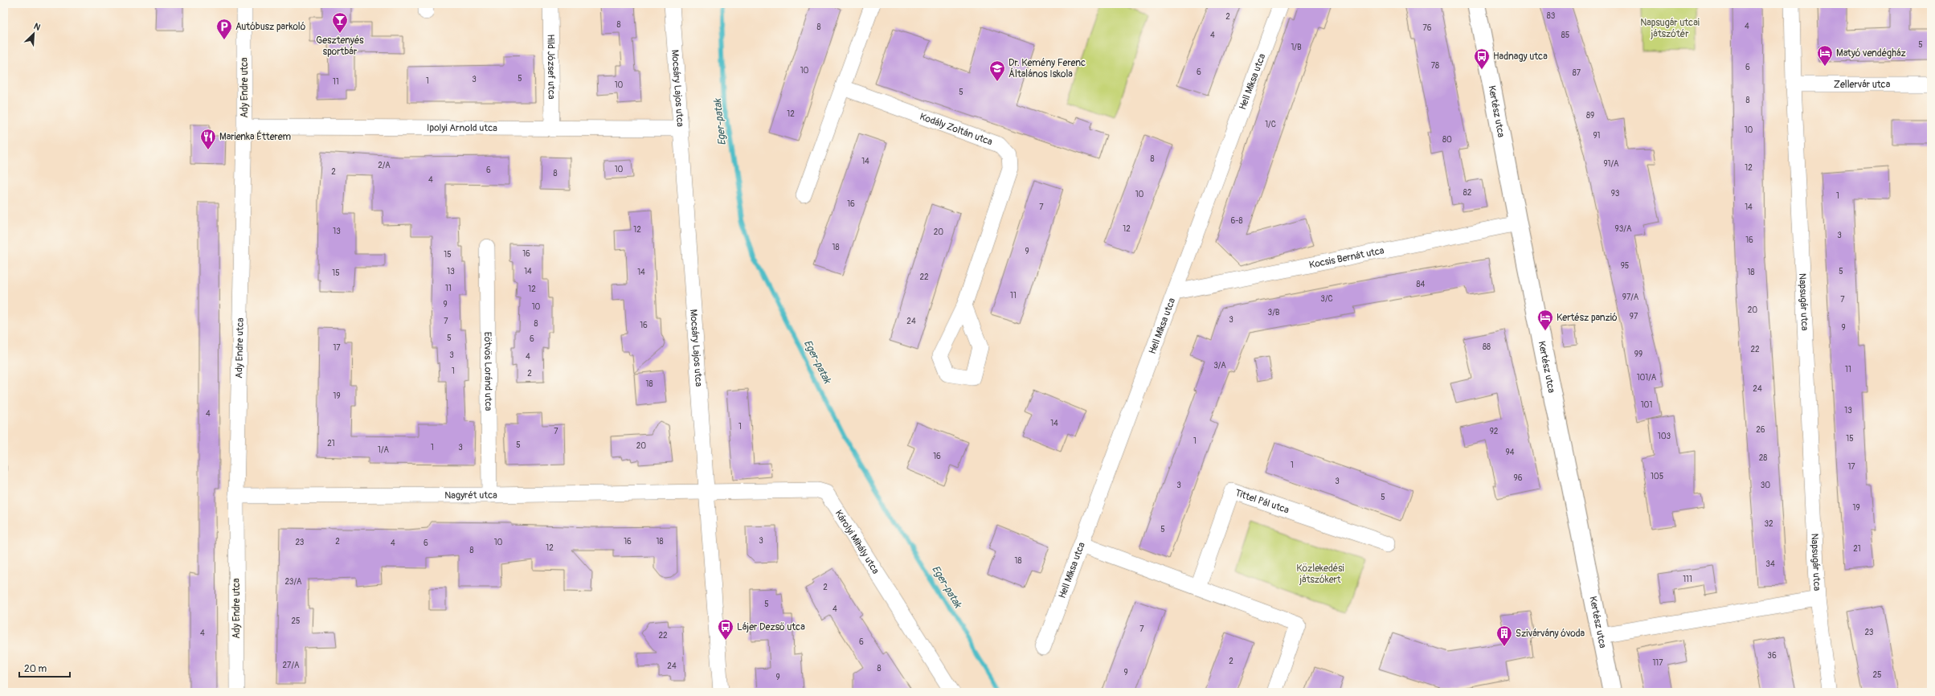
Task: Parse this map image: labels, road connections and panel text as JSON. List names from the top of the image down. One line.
{"streets":{"street":["Hild József utca","Hell Miksa utca","Zellervár utca","Ady Endre utca","Mocsáry Lajos utca","Kertész utca","Ipolyi Arnold utca","Kodály Zoltán utca","Kocsis Bernát utca","Napsugár utca","Eötvös Loránd utca","Nagyrét utca","Tittel Pál utca","Károlyi Mihály utca"]},"crossings":[["Hild József utca","Ipolyi Arnold utca"],["Hell Miksa utca","Kocsis Bernát utca"],["Zellervár utca","Napsugár utca"],["Ady Endre utca","Ipolyi Arnold utca"],["Ady Endre utca","Nagyrét utca"],["Mocsáry Lajos utca","Ipolyi Arnold utca"],["Mocsáry Lajos utca","Nagyrét utca"],["Mocsáry Lajos utca","Károlyi Mihály utca"],["Kertész utca","Kocsis Bernát utca"],["Kertész utca","Napsugár utca"],["Eötvös Loránd utca","Nagyrét utca"],["Nagyrét utca","Károlyi Mihály utca"]],"water":["Eger-patak"],"parks":["Napsugár utcai játszótér","Közlekedési játszókert"],"places":{"bar":["Gesztenyés sportbár"],"parking":["Autóbusz parkoló"],"hotel":["Matyó vendégház","Kertész panzió"],"bus stop":["Hadnagy utca","Lájer Dezső utca"],"school or university":["Dr. Kemény Ferenc Általános Iskola"],"restaurant":["Marienka Étterem"],"building":["Szivárvány óvoda"]},"house_numbers":["83","2","8","4","8","76","4","85","5","1/B","78","6","10","6","87","5","3","1","11","10","5","8","12","89","1/C","10","91","80","8","14","91/A","2/A","12","10","6","2","8","4","82","93","10","1","16","7","14","6-8","12","93/A","12","13","20","3","16","18","9","16","15","95","13","14","5","14","18","15","22","84","11","12","11","97/A","3/C","7","9","10","20","3/B","97","3","7","24","8","16","9","5","6","88","17","22","99","3","4","3/A","11","1","2","101/A","18","24","19","101","13","4","14","1","26","7","92","103","15","1","21","5","20","1","3","1/A","94","16","28","1","17","105","96","3","3","30","5","19","32","5","3","2","16","18","23","10","4","6","12","21","8","18","34","111","23/A","2","5","4","25","7","23","4","22","6","36","2","117","27/A","24","8","9","25","9"],"scale_bar":"20 m","north":"top right"}
